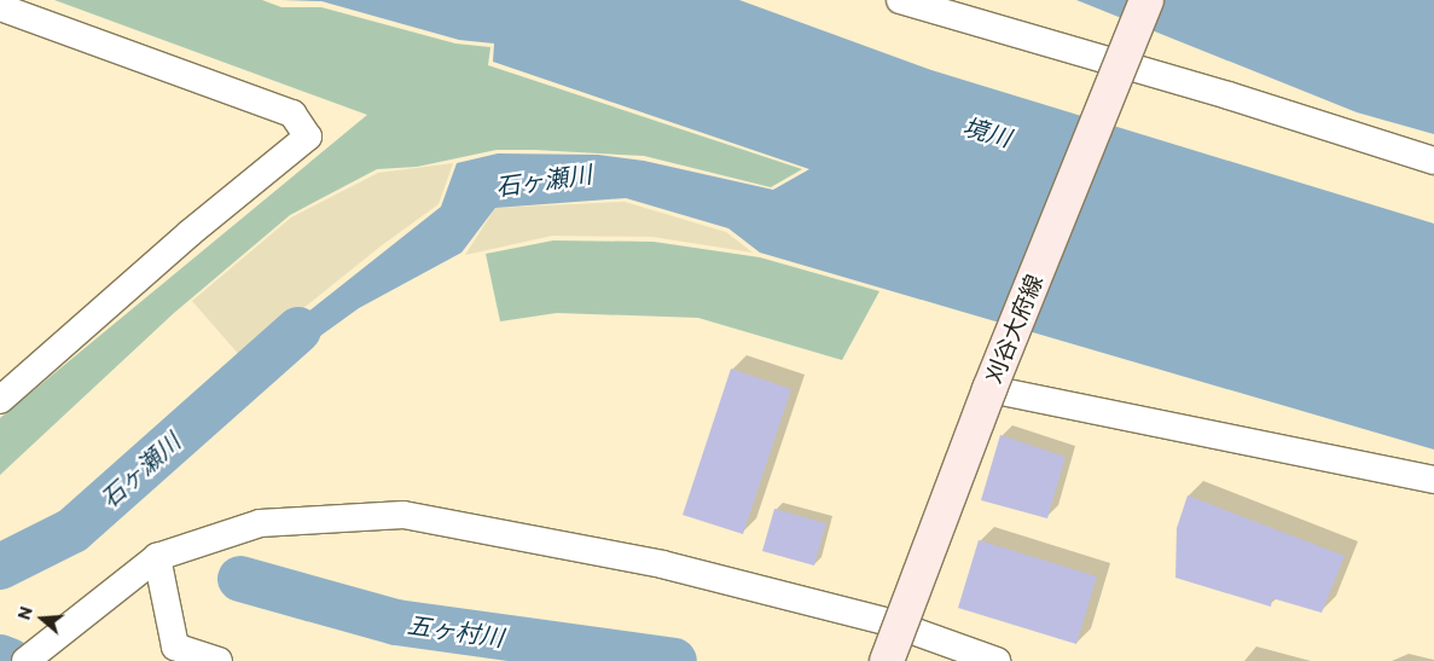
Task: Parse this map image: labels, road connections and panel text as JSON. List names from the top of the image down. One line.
{"streets":{"main road":["刈谷大府線"]},"water":["境川","石ヶ瀬川","五ヶ村川"],"north":"left"}
